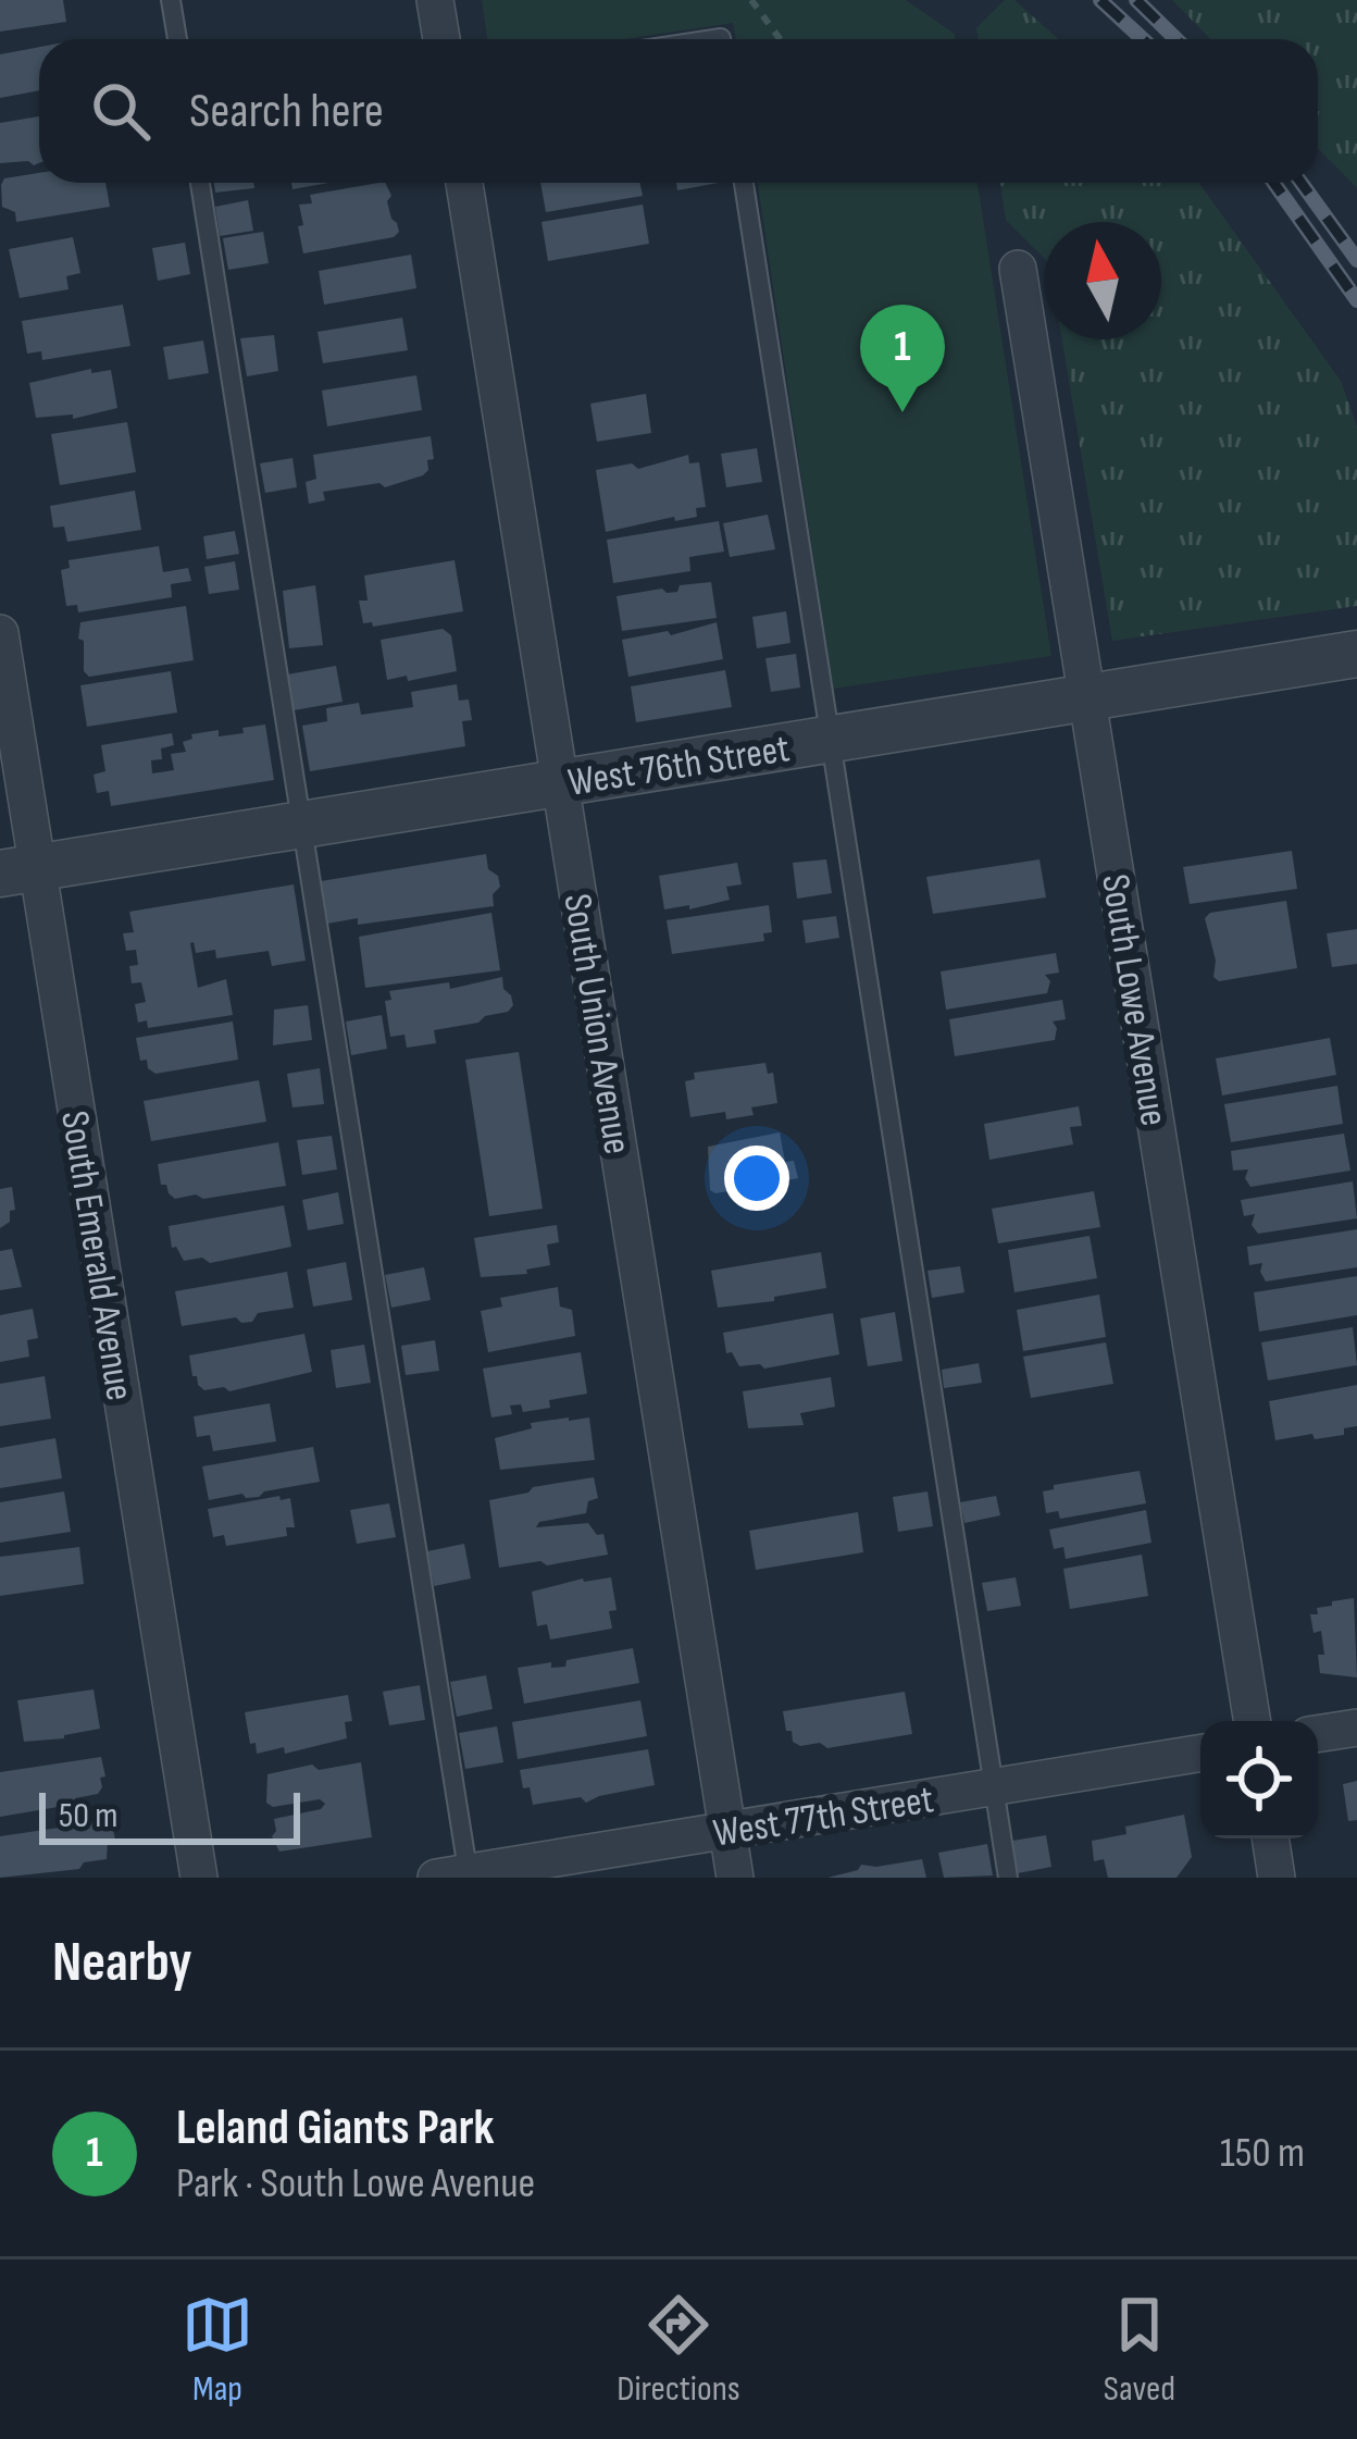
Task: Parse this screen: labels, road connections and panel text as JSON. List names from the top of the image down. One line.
{"streets":{"street":["West 76th Street","South Lowe Avenue","South Union Avenue","South Emerald Avenue","West 77th Street"]},"crossings":[["West 76th Street","South Lowe Avenue"],["West 76th Street","South Union Avenue"],["West 76th Street","South Emerald Avenue"],["South Union Avenue","West 77th Street"]],"scale_bar":"50 m","north":"top","page":{"search":"Search here","pins":"1","scale":"50 m","heading":"Nearby","list":[{"mark":"1","name":"Leland Giants Park","note":"Park · South Lowe Avenue","value":"150 m"}],"nav":["Map","Directions","Saved"]}}
